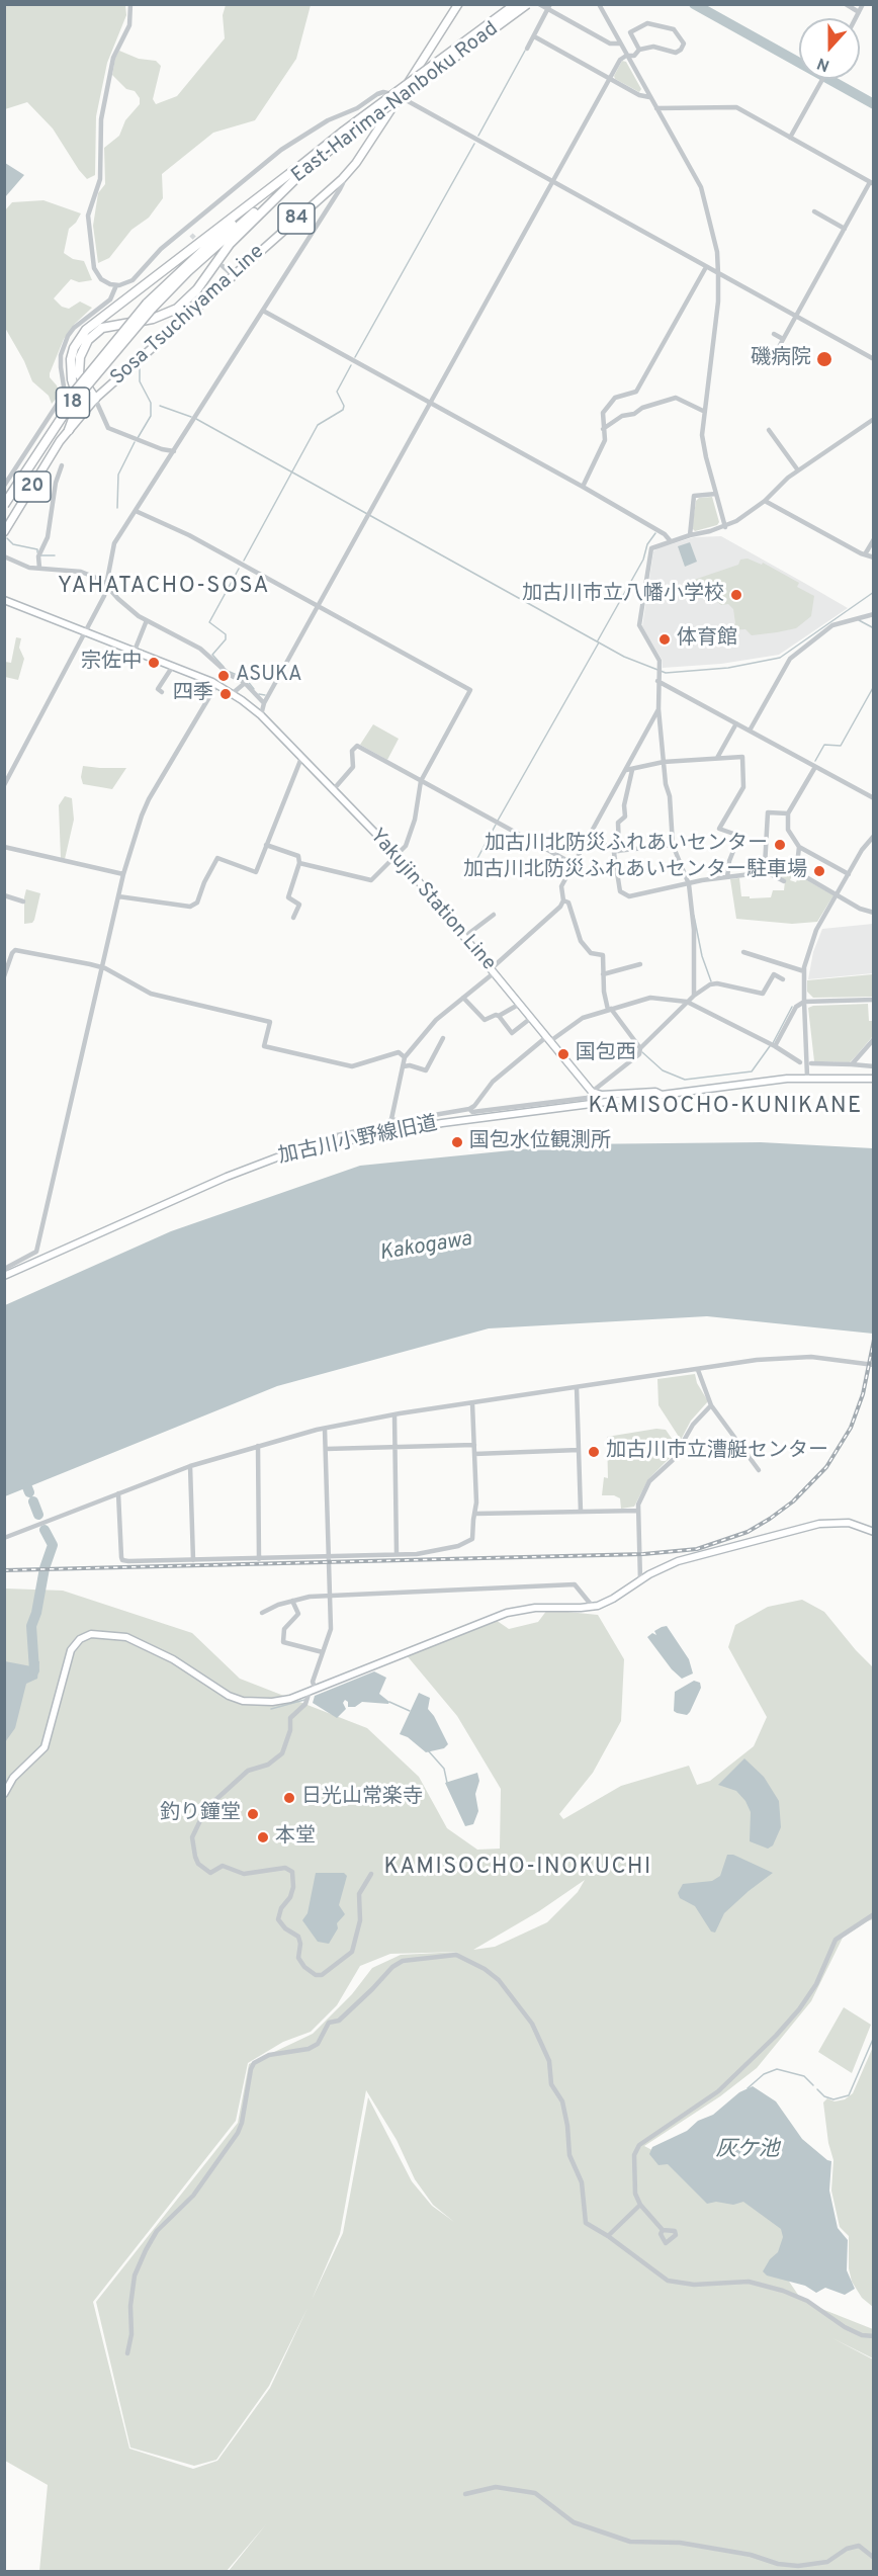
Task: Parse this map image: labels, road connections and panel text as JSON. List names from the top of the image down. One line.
{"streets":{"highway":["East-Harima-Nanboku Road","18"],"main road":["84","Sosa Tsuchiyama Line","20"],"street":["Yakujin Station Line","加古川小野線旧道"]},"crossings":[["Sosa Tsuchiyama Line","20"]],"districts":["YAHATACHO-SOSA","KAMISOCHO-KUNIKANE","KAMISOCHO-INOKUCHI"],"water":["Kakogawa","灰ケ池"],"places":["磯病院","加古川市立八幡小学校","体育館","宗佐中","ASUKA","四季","加古川北防災ふれあいセンター","加古川北防災ふれあいセンター駐車場","国包西","国包水位観測所","加古川市立漕艇センター","日光山常楽寺","釣り鐘堂","本堂"],"north":"bottom"}
